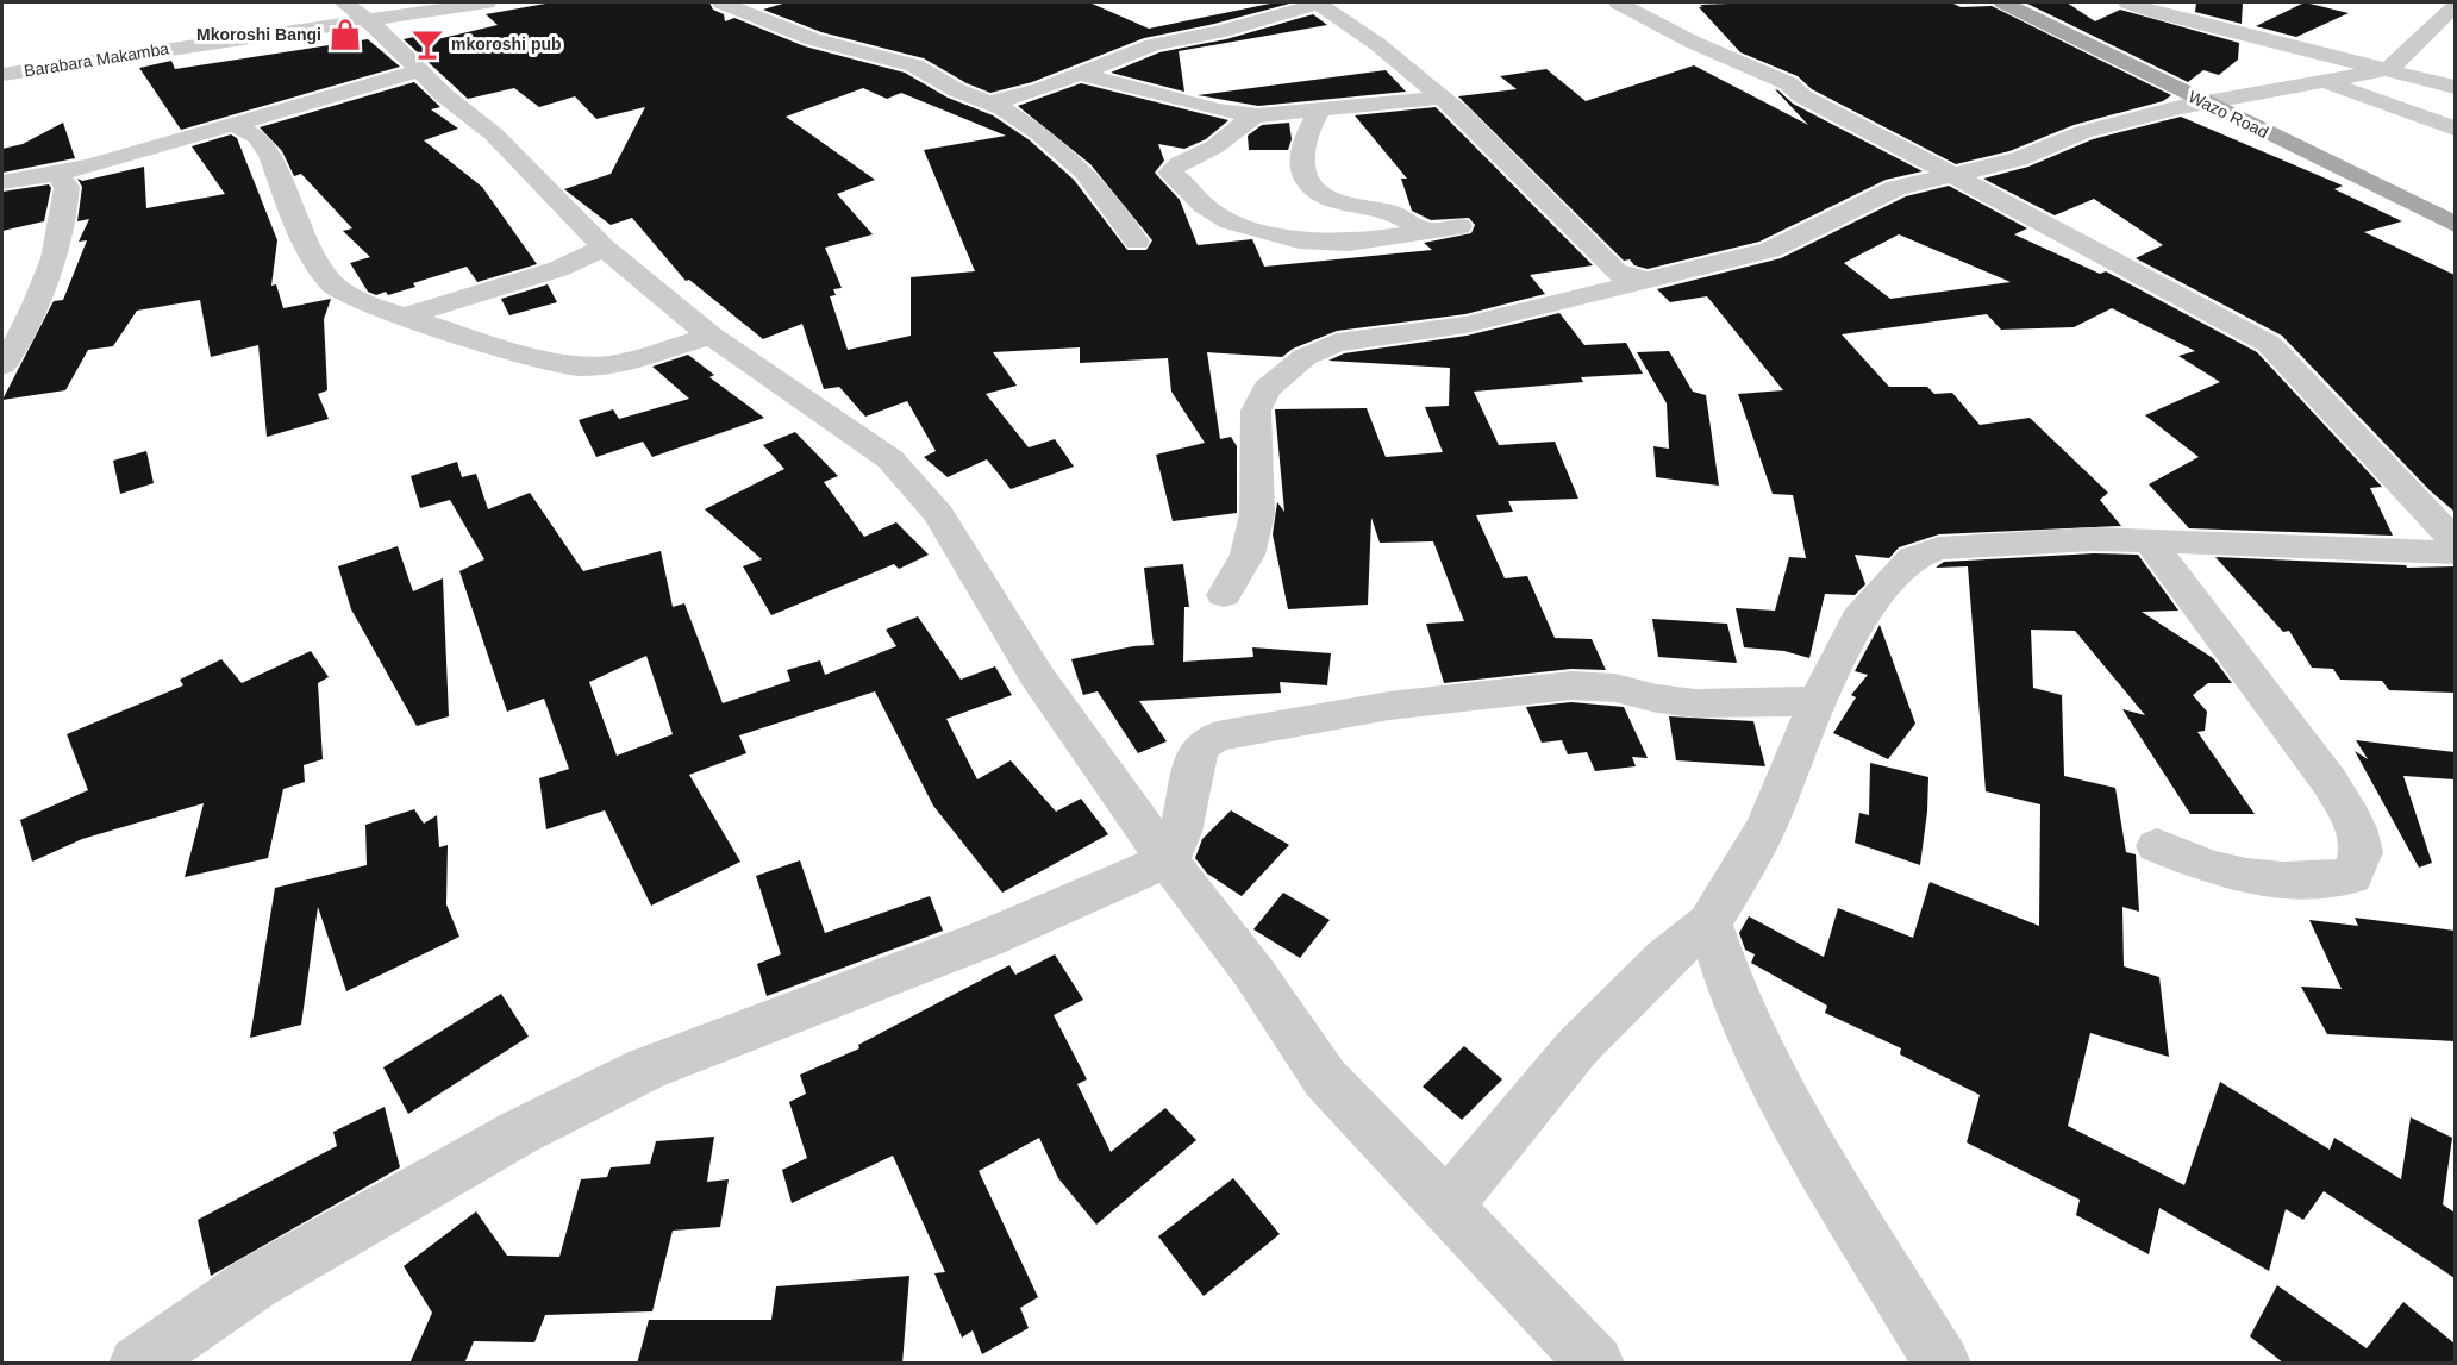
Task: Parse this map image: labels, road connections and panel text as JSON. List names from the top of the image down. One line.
{"streets":{"main road":["Wazo Road"],"street":["Barabara Makamba"]},"places":{"shop":["Mkoroshi Bangi"],"bar":["mkoroshi pub"]}}
